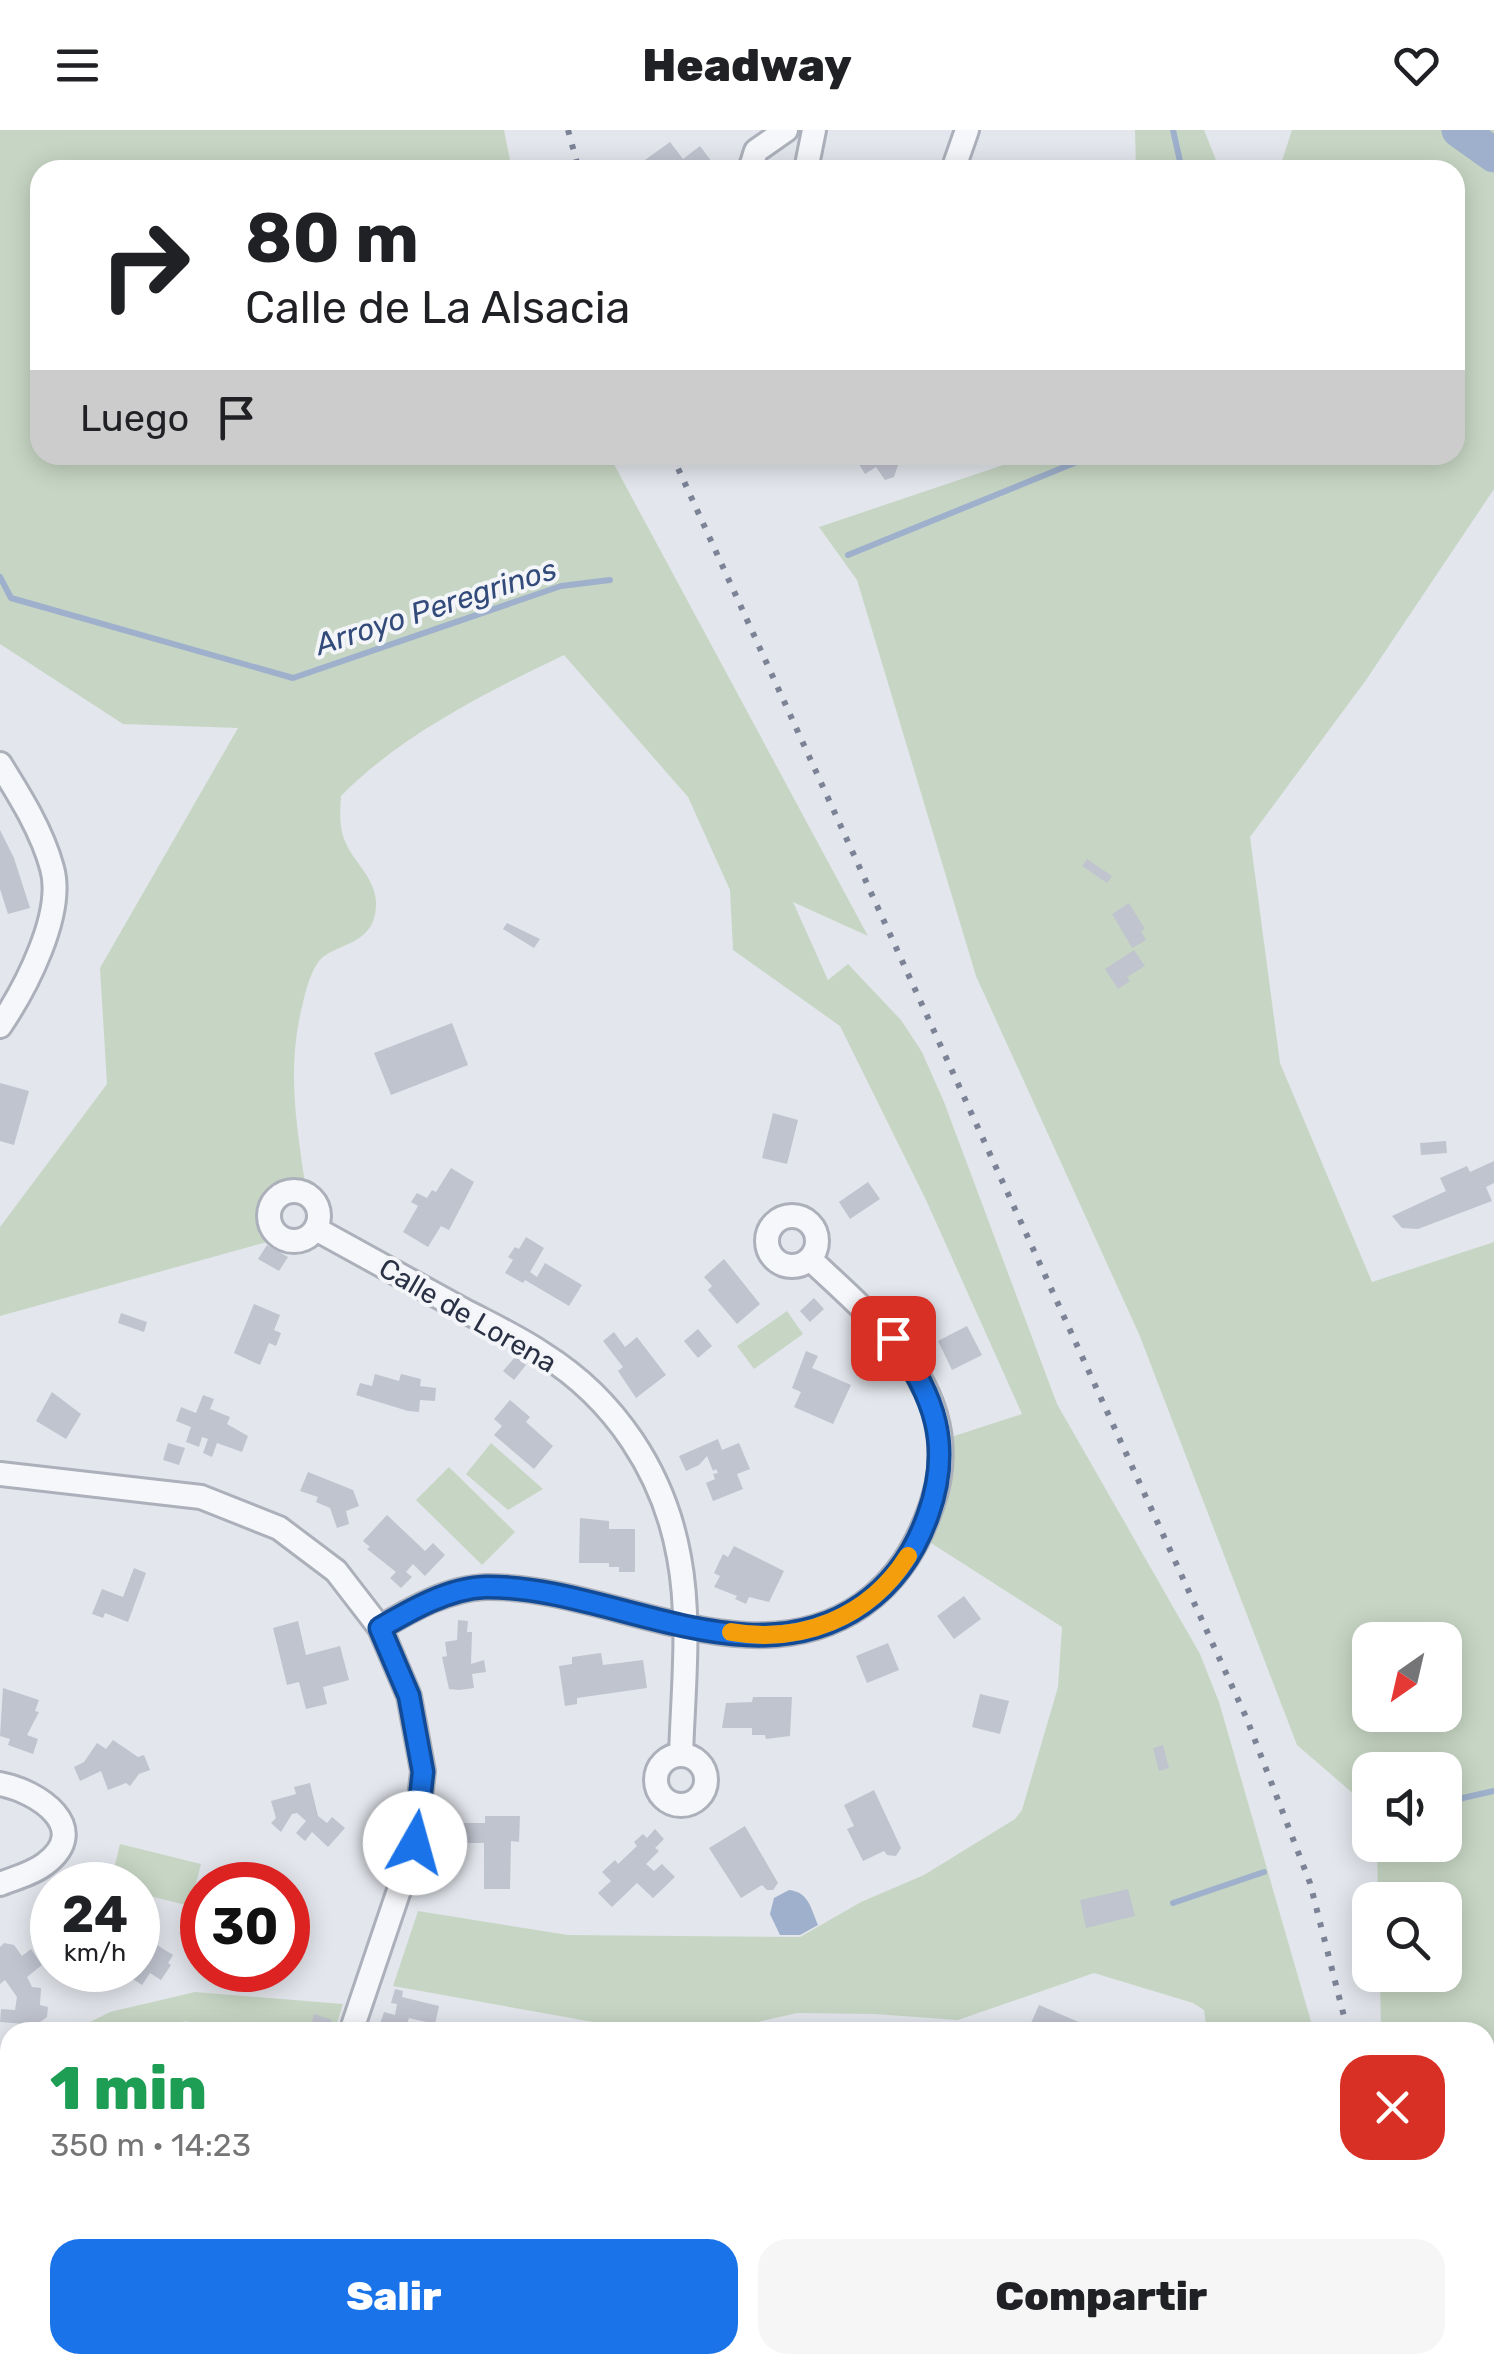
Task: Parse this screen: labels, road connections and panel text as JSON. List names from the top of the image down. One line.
{"streets":{"street":["Calle de Lorena"]},"water":["Arroyo Peregrinos"],"north":"bottom left","page":{"header":"Headway","turn":["80 m","Calle de La Alsacia"],"then":"Luego","speed":"24 km/h","limit":"30","heading":["1 min","350 m · 14:23"],"buttons":["Salir","Compartir"]}}
